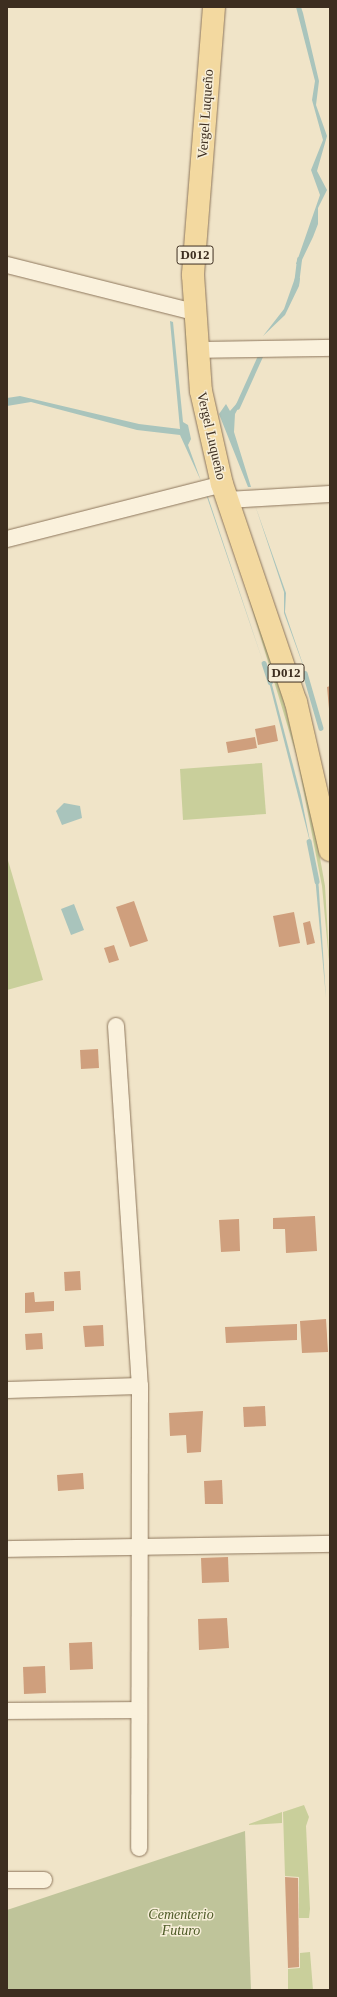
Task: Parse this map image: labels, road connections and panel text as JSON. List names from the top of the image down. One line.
{"streets":{"main road":["Vergel Luqueño","D012"]},"parks":["Cementerio Futuro"]}
